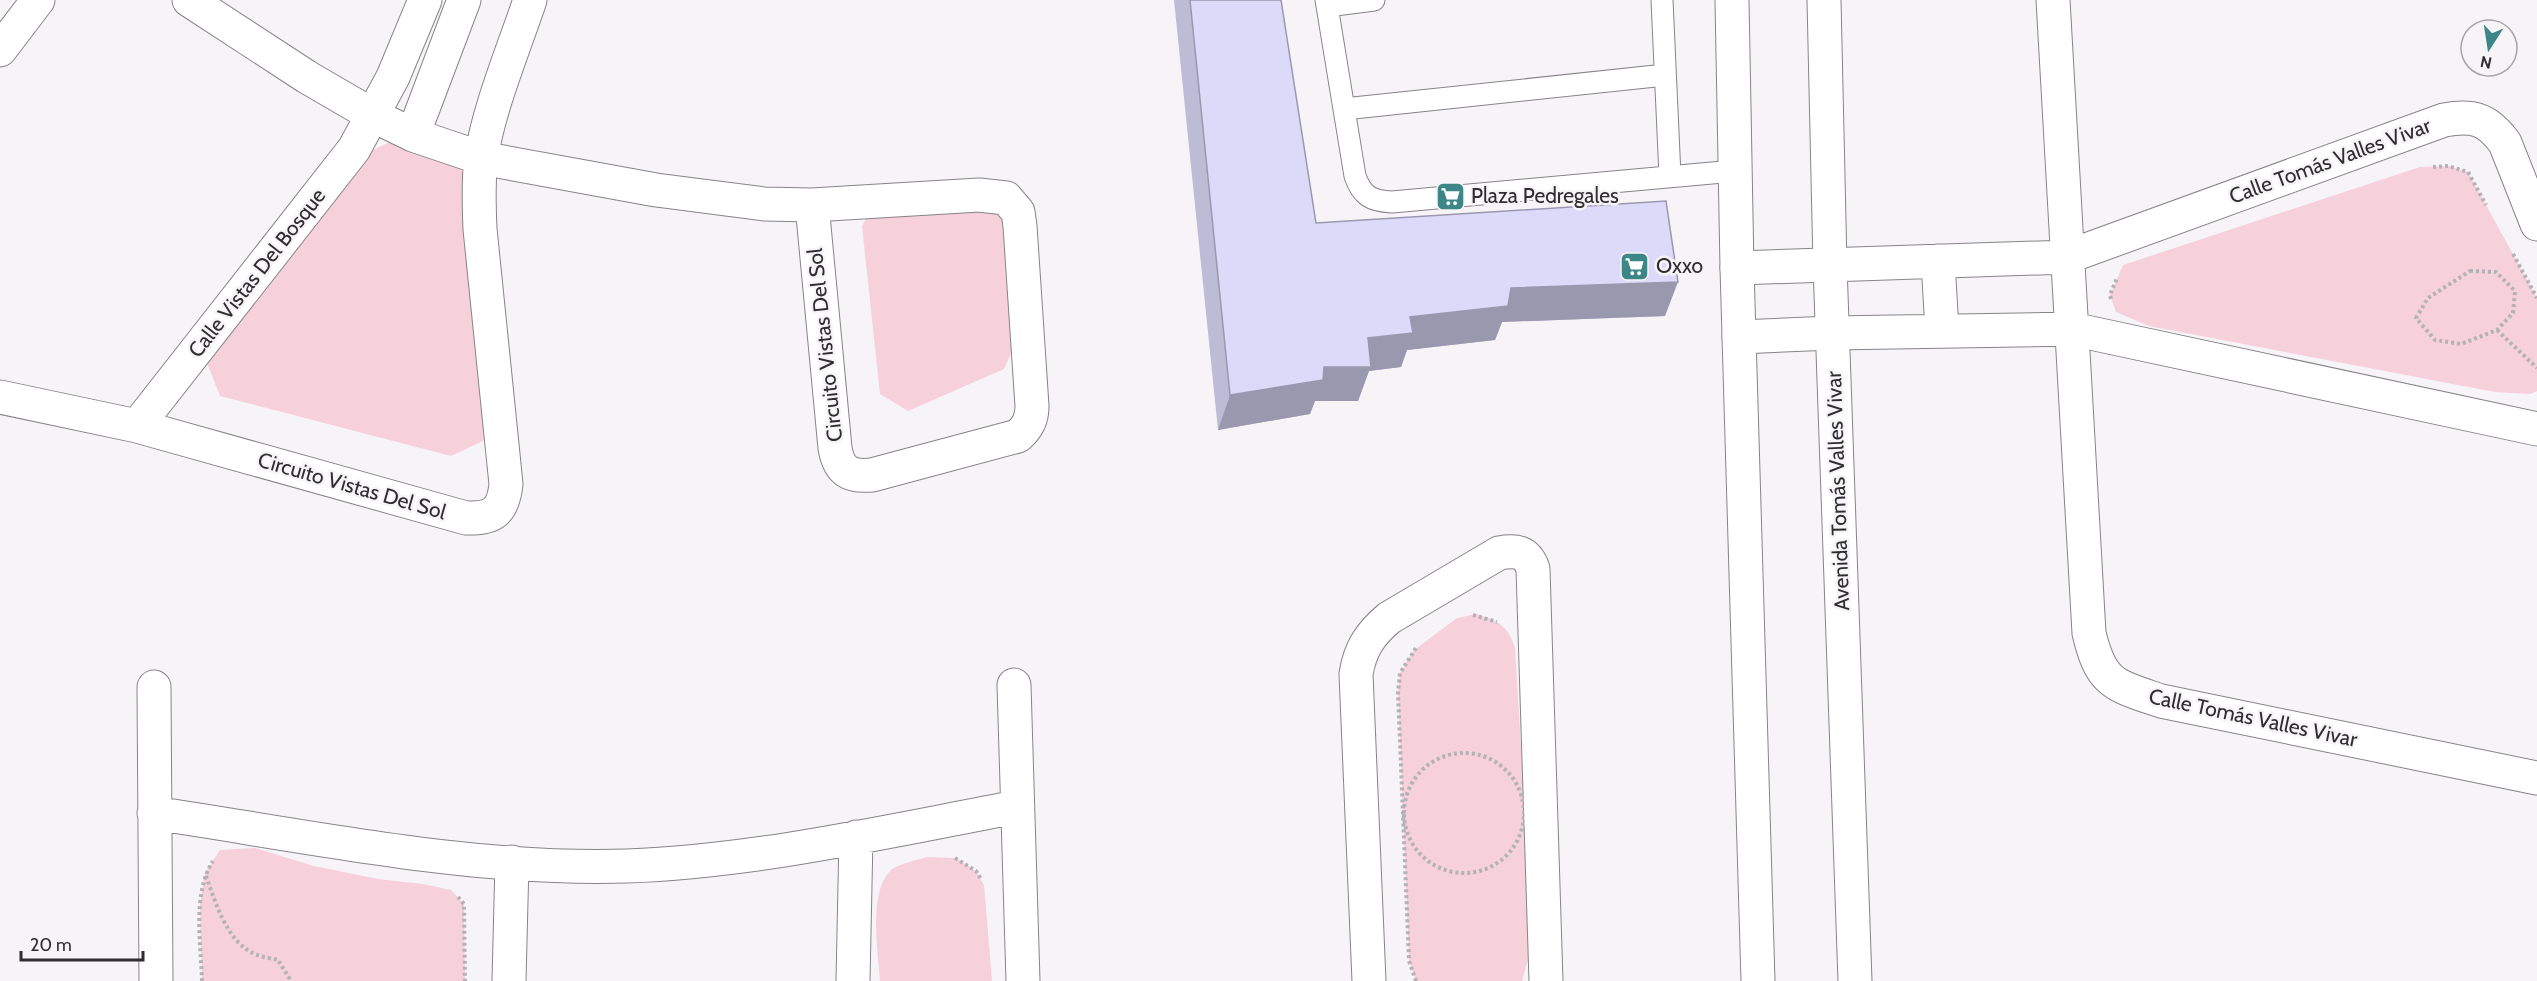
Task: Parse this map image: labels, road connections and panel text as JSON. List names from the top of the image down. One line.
{"streets":{"street":["Calle Tomás Valles Vivar","Calle Vistas Del Bosque","Circuito Vistas Del Sol","Avenida Tomás Valles Vivar"]},"crossings":[["Calle Tomás Valles Vivar","Avenida Tomás Valles Vivar"],["Calle Vistas Del Bosque","Circuito Vistas Del Sol"]],"places":{"supermarket":["Plaza Pedregales","Oxxo"]},"scale_bar":"20 m","north":"bottom"}
